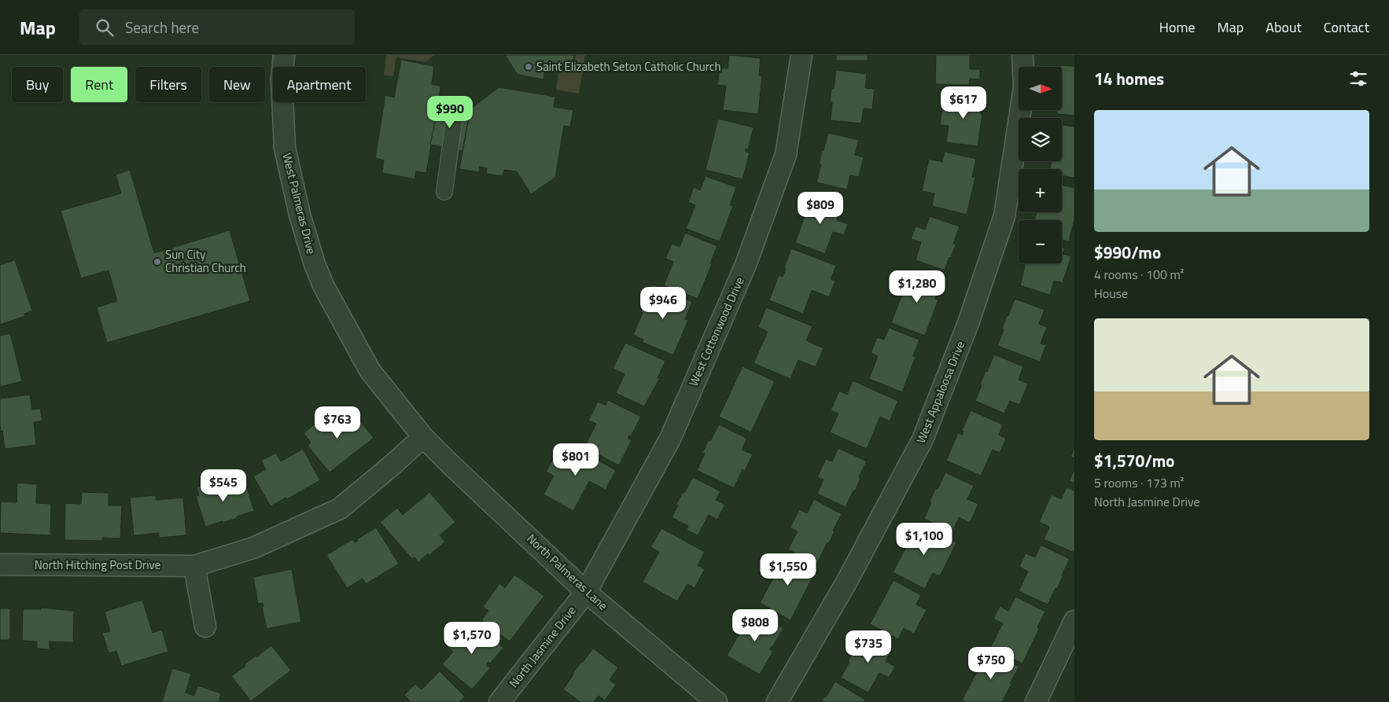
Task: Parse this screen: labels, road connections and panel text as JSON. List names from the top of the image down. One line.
{"streets":{"street":["West Palmeras Drive","West Cottonwood Drive","West Appaloosa Drive","North Hitching Post Drive","North Palmeras Lane","North Jasmine Drive"]},"crossings":[["West Palmeras Drive","North Hitching Post Drive"],["West Palmeras Drive","North Palmeras Lane"],["West Cottonwood Drive","North Palmeras Lane"],["West Cottonwood Drive","North Jasmine Drive"],["North Hitching Post Drive","North Palmeras Lane"],["North Palmeras Lane","North Jasmine Drive"]],"places":["Saint Elizabeth Seton Catholic Church","Sun City Christian Church"],"north":"right","page":{"header":"Map","search":"Search here","nav":["Home","Map","About","Contact"],"heading":"14 homes","map_buttons":["+","−"],"chip":["Buy","Rent","Filters","New","Apartment"],"price":["$617","$990","$809","$1,280","$946","$763","$801","$545","$1,100","$1,550","$808","$1,570","$735","$750"],"list":[{"name":"$990/mo","note":"4 rooms · 100 m² · House"},{"name":"$1,570/mo","note":"5 rooms · 173 m² · North Jasmine Drive"}]}}
